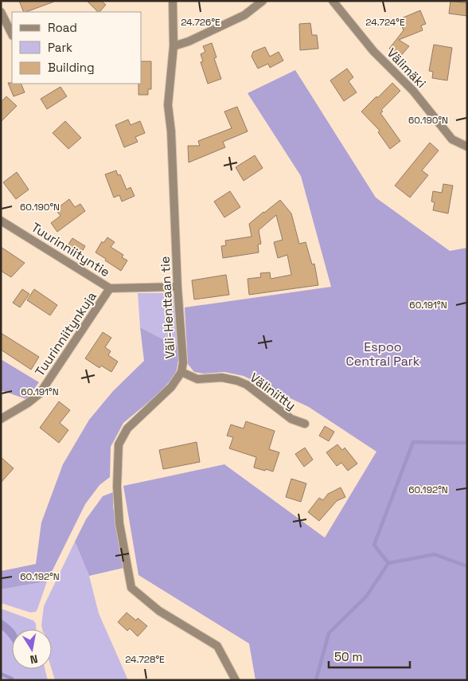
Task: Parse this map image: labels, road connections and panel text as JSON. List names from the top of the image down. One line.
{"streets":{"street":["Välimäki","Tuurinniityntie","Väli-Henttaan tie","Tuurinniitynkuja","Väliniitty"]},"crossings":[["Tuurinniityntie","Väli-Henttaan tie"],["Tuurinniityntie","Tuurinniitynkuja"],["Väli-Henttaan tie","Väliniitty"]],"parks":["Espoo Central Park"],"legend":["Road","Park","Building"],"scale_bar":"50 m","north":"bottom","coordinates":["24.726°E","24.724°E","60.190°N","60.191°N","60.192°N","24.728°E"]}
